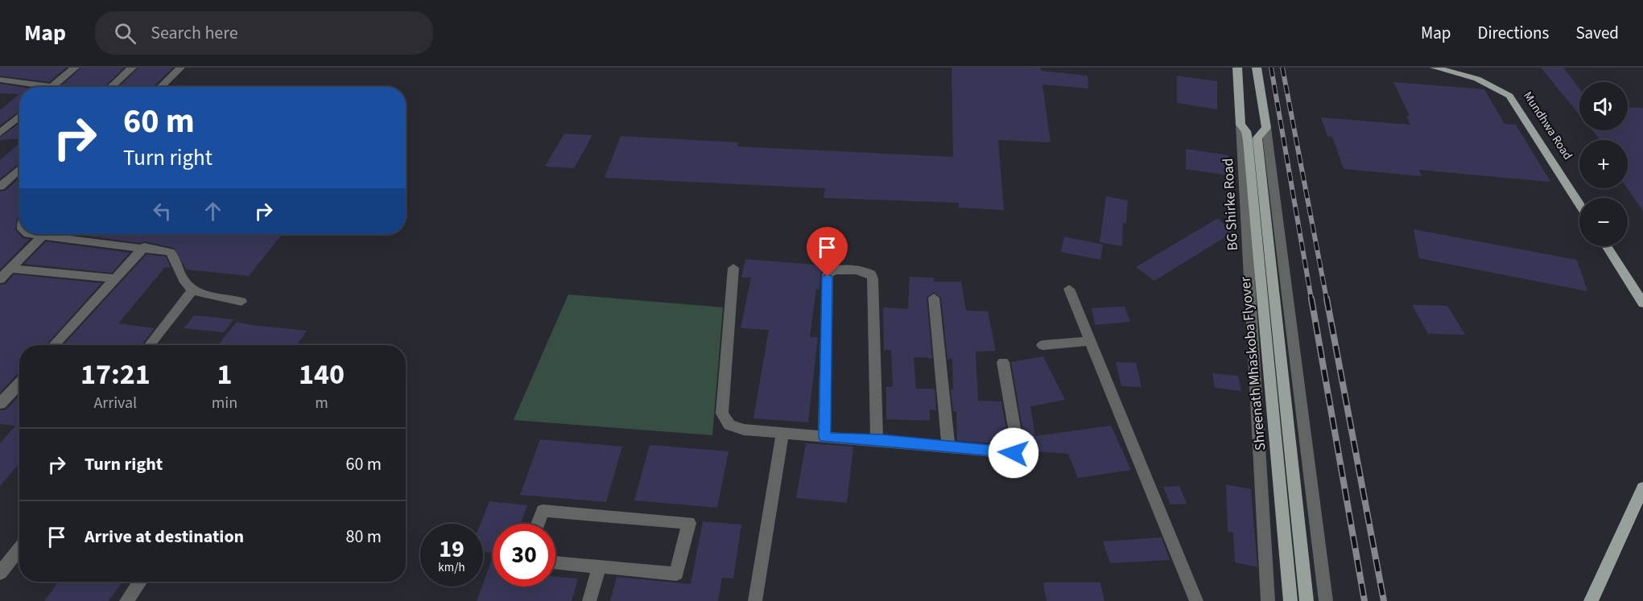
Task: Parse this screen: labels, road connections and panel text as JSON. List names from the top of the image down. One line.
{"streets":{"main road":["Mundhwa Road","Shreenath Mhaskoba Flyover"],"street":["BG Shirke Road"]},"crossings":[["BG Shirke Road","Shreenath Mhaskoba Flyover"]],"page":{"header":"Map","search":"Search here","nav":["Map","Directions","Saved"],"map_buttons":["+","−"],"turn":["60 m","Turn right"],"eta":["17:21","Arrival","1","min","140","m"],"list":[{"name":"Turn right","value":"60 m"},{"name":"Arrive at destination","value":"80 m"}],"speed":"19 km/h","limit":"30"}}
